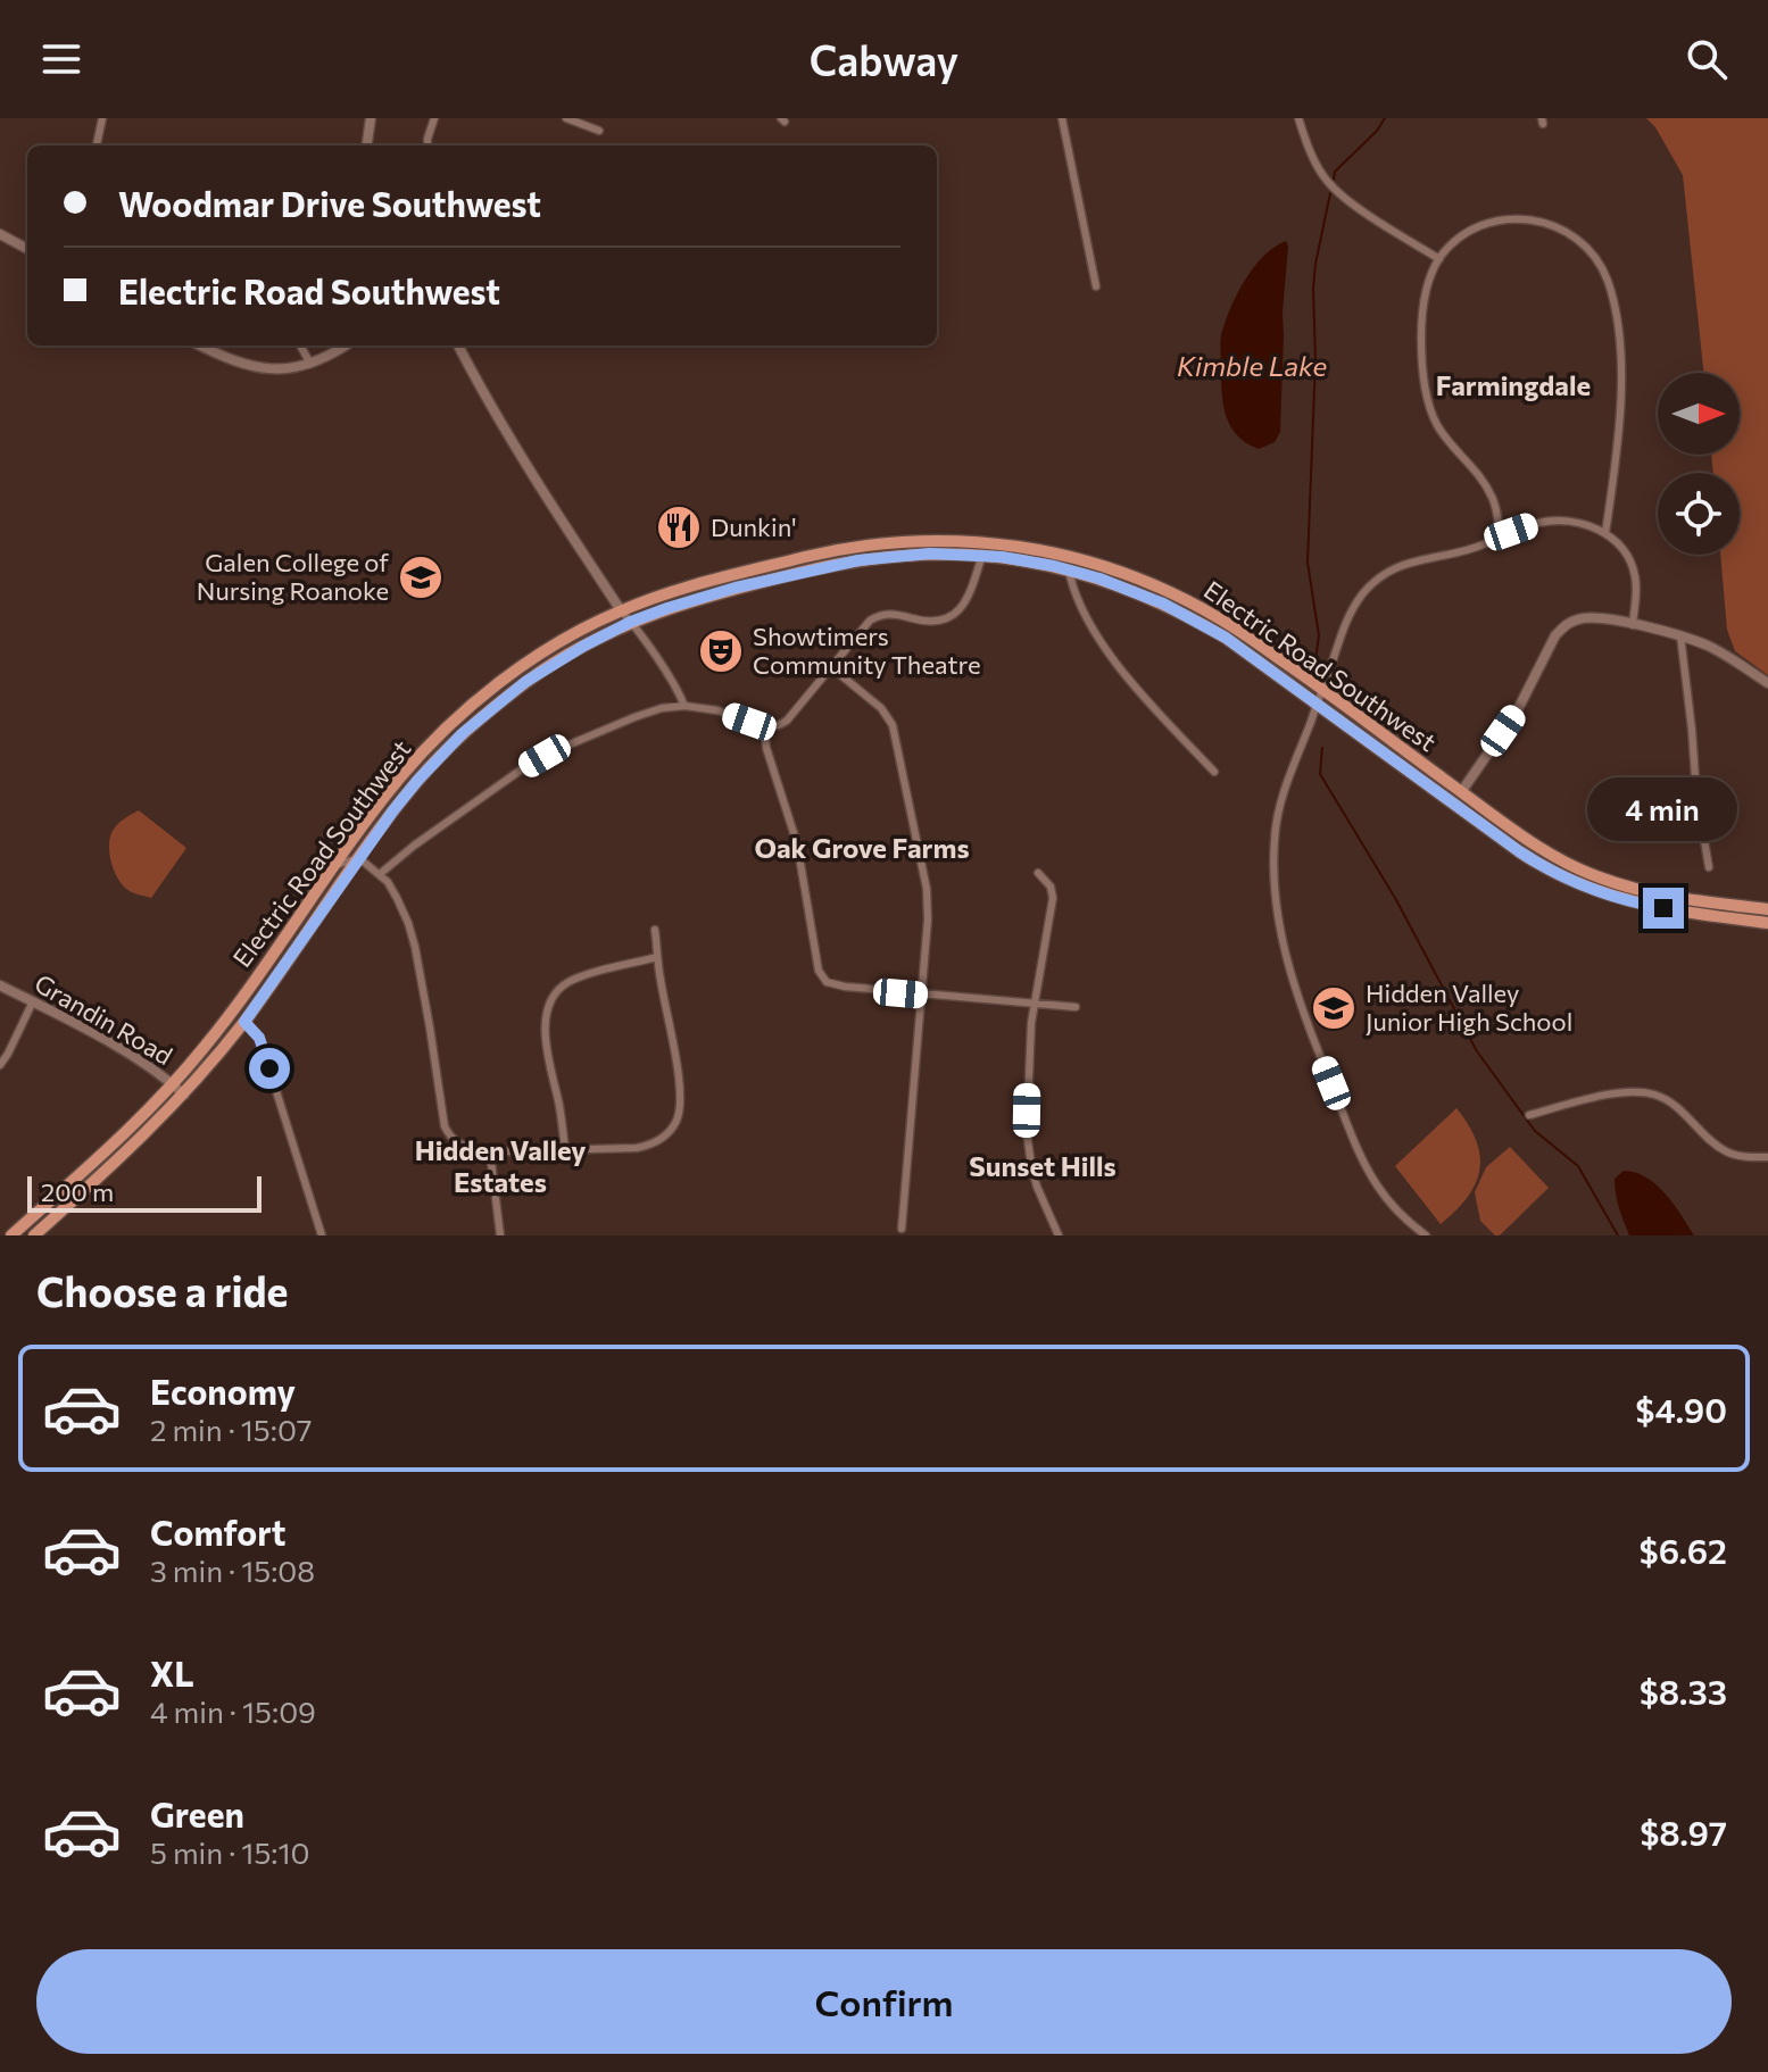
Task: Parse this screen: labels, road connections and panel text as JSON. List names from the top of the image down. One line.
{"streets":{"main road":["Electric Road Southwest"],"street":["Grandin Road"]},"crossings":[["Electric Road Southwest","Grandin Road"]],"districts":["Farmingdale","Oak Grove Farms","Hidden Valley Estates","Sunset Hills"],"water":["Kimble Lake"],"places":{"restaurant":["Dunkin'"],"school or university":["Galen College of Nursing Roanoke","Hidden Valley Junior High School"],"theatre":["Showtimers Community Theatre"]},"scale_bar":"200 m","north":"right","page":{"header":"Cabway","banner":["Woodmar Drive Southwest","Electric Road Southwest"],"bubble":"4 min","scale":"200 m","heading":"Choose a ride","list":[{"name":"Economy","note":"2 min · 15:07","value":"$4.90"},{"name":"Comfort","note":"3 min · 15:08","value":"$6.62"},{"name":"XL","note":"4 min · 15:09","value":"$8.33"},{"name":"Green","note":"5 min · 15:10","value":"$8.97"}],"buttons":"Confirm"}}
